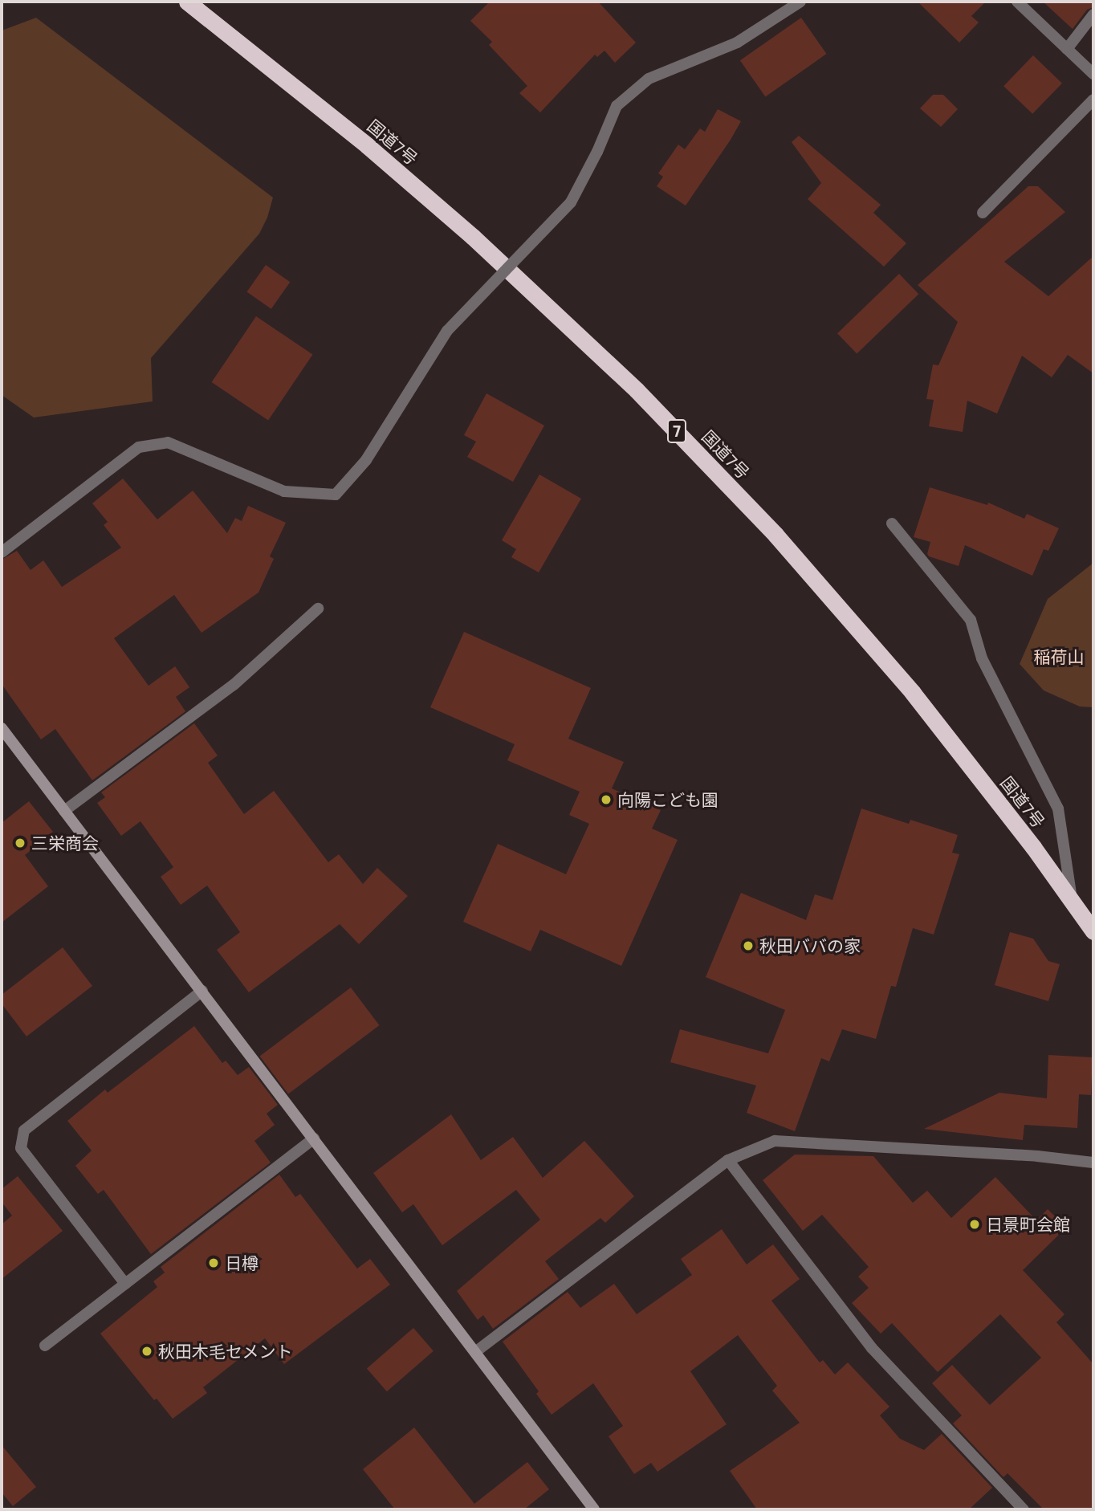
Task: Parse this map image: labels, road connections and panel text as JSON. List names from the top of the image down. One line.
{"streets":{"highway":["国道7号","7"]},"parks":["稲荷山"],"places":["向陽こども園","三栄商会","秋田ババの家","日景町会館","日樽","秋田木毛セメント"]}
